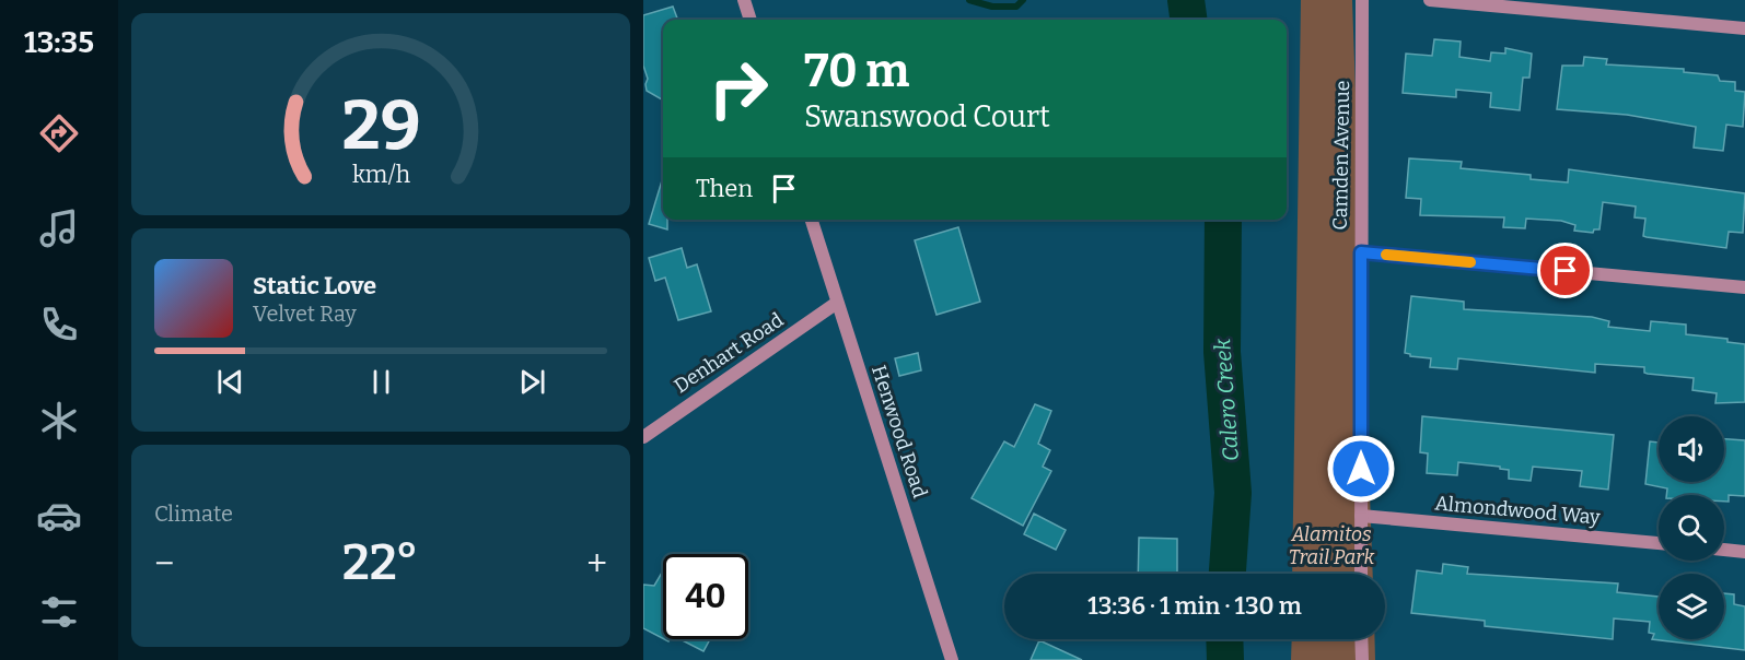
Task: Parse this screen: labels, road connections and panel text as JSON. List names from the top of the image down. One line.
{"streets":{"street":["Camden Avenue","Denhart Road","Henwood Road","Almondwood Way"]},"crossings":[["Camden Avenue","Almondwood Way"],["Denhart Road","Henwood Road"]],"water":["Calero Creek"],"parks":["Alamitos Trail Park"],"page":{"tabs":"13:35","turn":["70 m","Swanswood Court"],"then":"Then","song":["Static Love","Velvet Ray"],"tile":"Climate","heat":["−","22°","+"],"limit":"40","trip":"13:36 · 1 min · 130 m","gauge":["29","km/h"]}}
